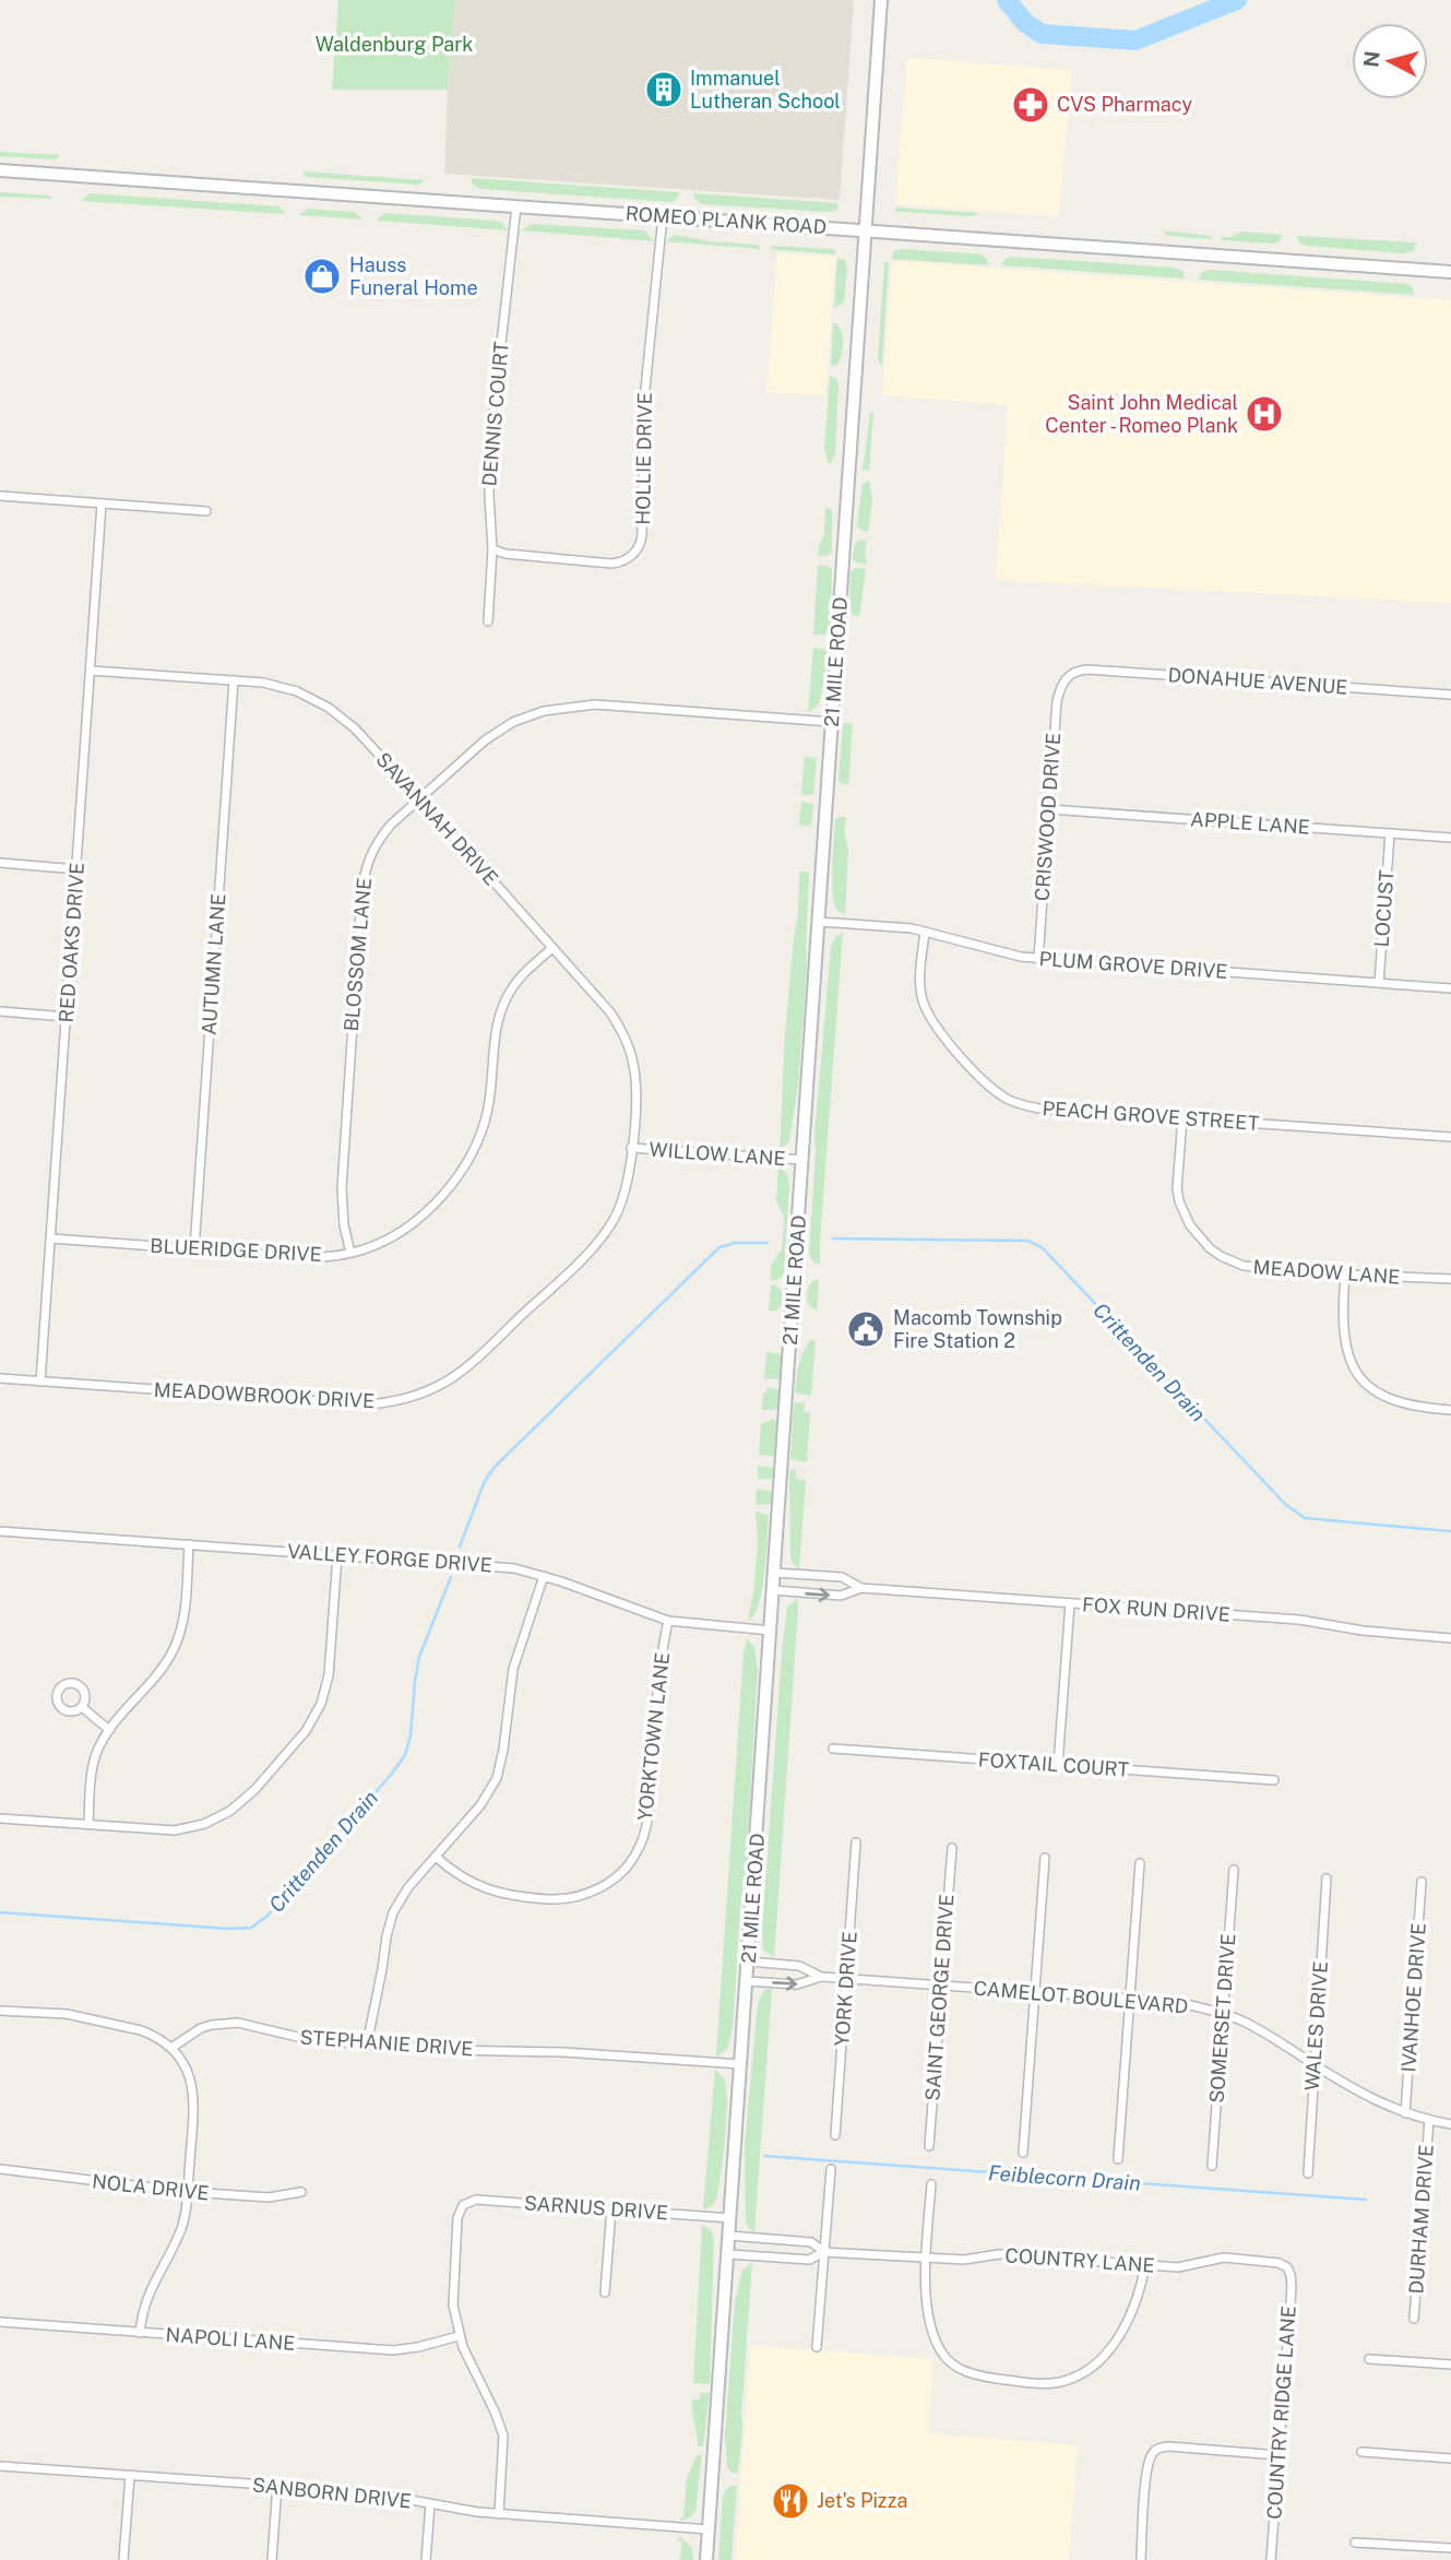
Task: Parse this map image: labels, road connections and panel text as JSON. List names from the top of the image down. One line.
{"streets":{"street":["ROMEO PLANK ROAD","DENNIS COURT","HOLLIE DRIVE","21 MILE ROAD","DONAHUE AVENUE","CRISWOOD DRIVE","SAVANNAH DRIVE","APPLE LANE","LOCUST","RED OAKS DRIVE","BLOSSOM LANE","AUTUMN LANE","PLUM GROVE DRIVE","PEACH GROVE STREET","WILLOW LANE","BLUERIDGE DRIVE","MEADOW LANE","MEADOWBROOK DRIVE","VALLEY FORGE DRIVE","FOX RUN DRIVE","YORKTOWN LANE","FOXTAIL COURT","YORK DRIVE","SAINT GEORGE DRIVE","CAMELOT BOULEVARD","IVANHOE DRIVE","SOMERSET DRIVE","WALES DRIVE","STEPHANIE DRIVE","NOLA DRIVE","SARNUS DRIVE","DURHAM DRIVE","COUNTRY LANE","NAPOLI LANE","COUNTRY RIDGE LANE","SANBORN DRIVE"]},"crossings":[["ROMEO PLANK ROAD","DENNIS COURT"],["ROMEO PLANK ROAD","HOLLIE DRIVE"],["ROMEO PLANK ROAD","21 MILE ROAD"],["DENNIS COURT","HOLLIE DRIVE"],["21 MILE ROAD","BLOSSOM LANE"],["21 MILE ROAD","PLUM GROVE DRIVE"],["21 MILE ROAD","WILLOW LANE"],["21 MILE ROAD","VALLEY FORGE DRIVE"],["21 MILE ROAD","FOX RUN DRIVE"],["21 MILE ROAD","CAMELOT BOULEVARD"],["21 MILE ROAD","STEPHANIE DRIVE"],["21 MILE ROAD","SARNUS DRIVE"],["21 MILE ROAD","COUNTRY LANE"],["21 MILE ROAD","SANBORN DRIVE"],["DONAHUE AVENUE","CRISWOOD DRIVE"],["CRISWOOD DRIVE","APPLE LANE"],["CRISWOOD DRIVE","PLUM GROVE DRIVE"],["SAVANNAH DRIVE","RED OAKS DRIVE"],["SAVANNAH DRIVE","BLOSSOM LANE"],["SAVANNAH DRIVE","AUTUMN LANE"],["SAVANNAH DRIVE","WILLOW LANE"],["SAVANNAH DRIVE","BLUERIDGE DRIVE"],["SAVANNAH DRIVE","MEADOWBROOK DRIVE"],["APPLE LANE","LOCUST"],["LOCUST","PLUM GROVE DRIVE"],["RED OAKS DRIVE","BLUERIDGE DRIVE"],["RED OAKS DRIVE","MEADOWBROOK DRIVE"],["BLOSSOM LANE","BLUERIDGE DRIVE"],["AUTUMN LANE","BLUERIDGE DRIVE"],["PLUM GROVE DRIVE","PEACH GROVE STREET"],["PEACH GROVE STREET","MEADOW LANE"],["WILLOW LANE","MEADOWBROOK DRIVE"],["VALLEY FORGE DRIVE","YORKTOWN LANE"],["YORK DRIVE","CAMELOT BOULEVARD"],["SAINT GEORGE DRIVE","CAMELOT BOULEVARD"],["CAMELOT BOULEVARD","IVANHOE DRIVE"],["CAMELOT BOULEVARD","SOMERSET DRIVE"],["CAMELOT BOULEVARD","WALES DRIVE"],["CAMELOT BOULEVARD","DURHAM DRIVE"],["SARNUS DRIVE","NAPOLI LANE"],["COUNTRY LANE","COUNTRY RIDGE LANE"]],"water":["Crittenden Drain","Feiblecorn Drain"],"parks":["Waldenburg Park"],"places":{"building":["Immanuel Lutheran School"],"pharmacy":["CVS Pharmacy"],"shop":["Hauss Funeral Home"],"hospital":["Saint John Medical Center - Romeo Plank"],"public building":["Macomb Township Fire Station 2"],"restaurant":["Jet's Pizza"]},"north":"left"}
